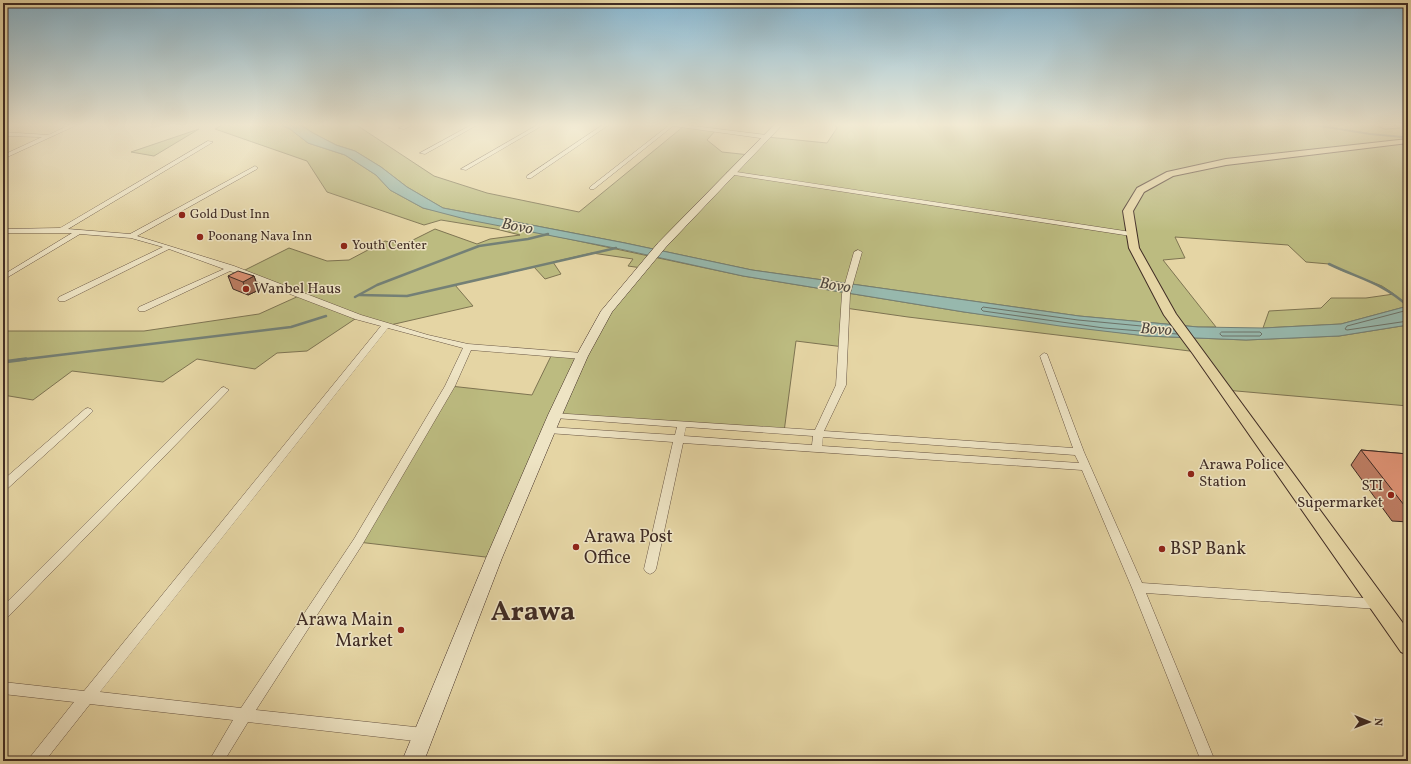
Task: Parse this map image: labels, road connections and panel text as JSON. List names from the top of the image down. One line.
{"districts":["Arawa"],"water":["Bovo"],"places":["Gold Dust Inn","Poonang Nava Inn","Youth Center","Wanbel Haus","Arawa Police Station","STI Supermarket","Arawa Post Office","BSP Bank","Arawa Main Market"],"north":"right"}
